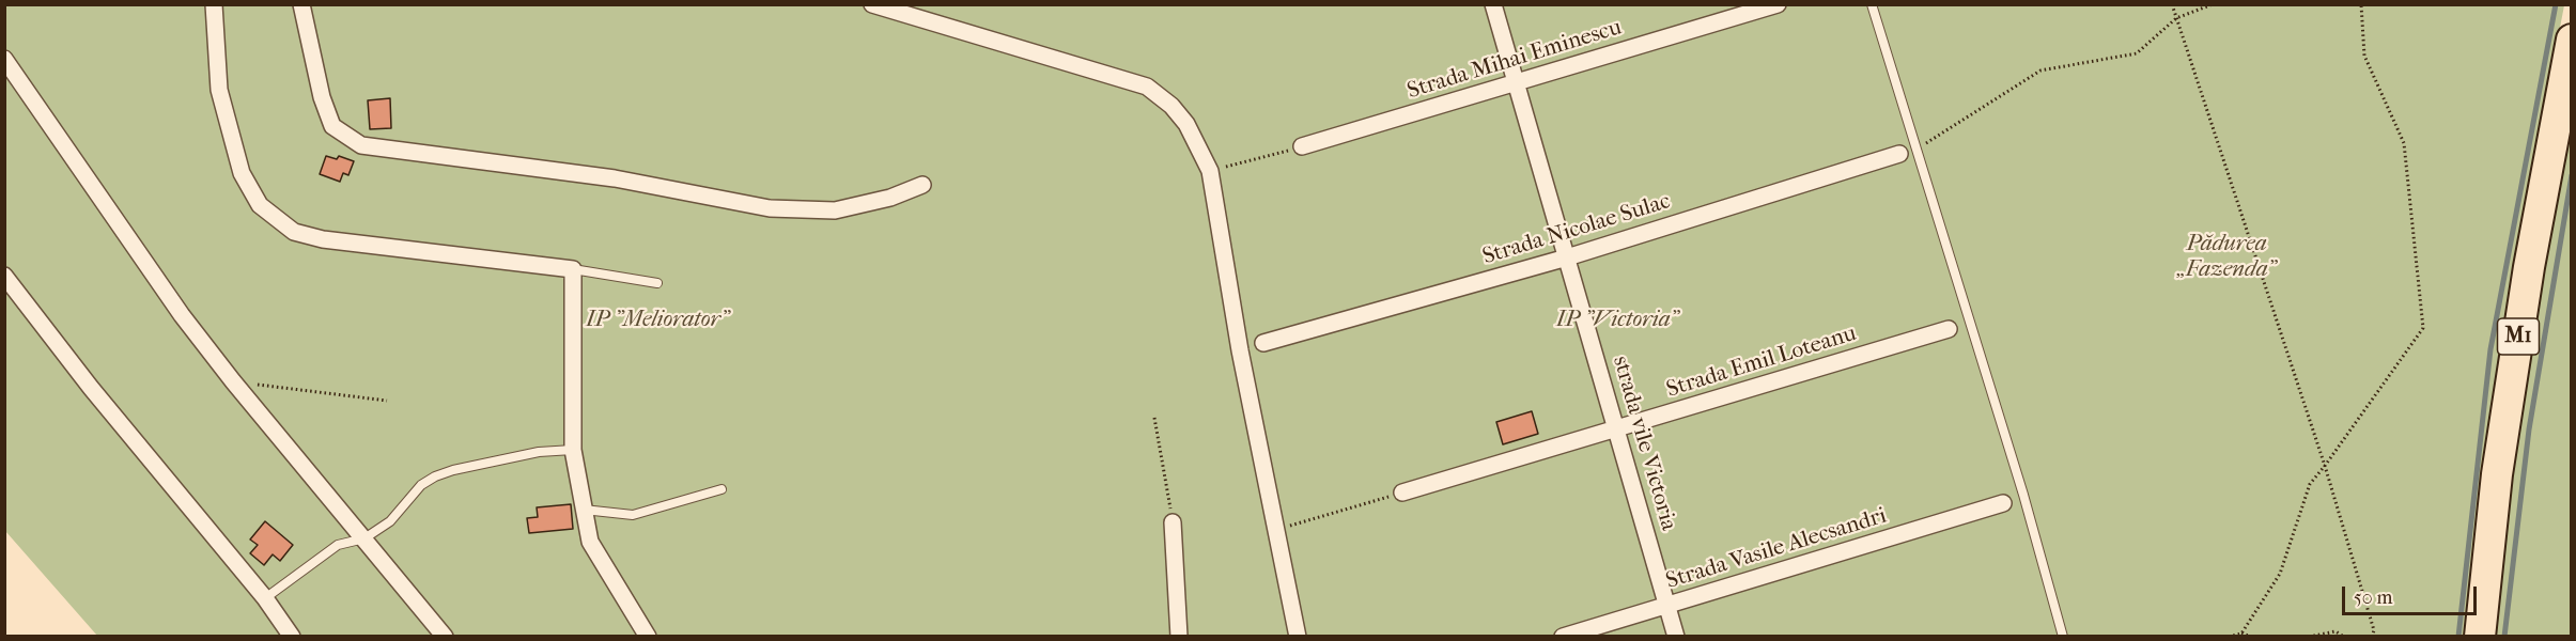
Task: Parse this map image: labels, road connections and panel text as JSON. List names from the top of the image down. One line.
{"streets":{"highway":["M1"],"street":["Strada Mihai Eminescu","Strada Nicolae Sulac","Strada Emil Loteanu","strada vile Victoria","Strada Vasile Alecsandri"]},"crossings":[["Strada Mihai Eminescu","strada vile Victoria"],["Strada Nicolae Sulac","strada vile Victoria"],["Strada Emil Loteanu","strada vile Victoria"],["strada vile Victoria","Strada Vasile Alecsandri"]],"parks":["Pădurea „Fazenda”","IP \"Meliorator\"","IP \"Victoria\""],"scale_bar":"50 m"}
